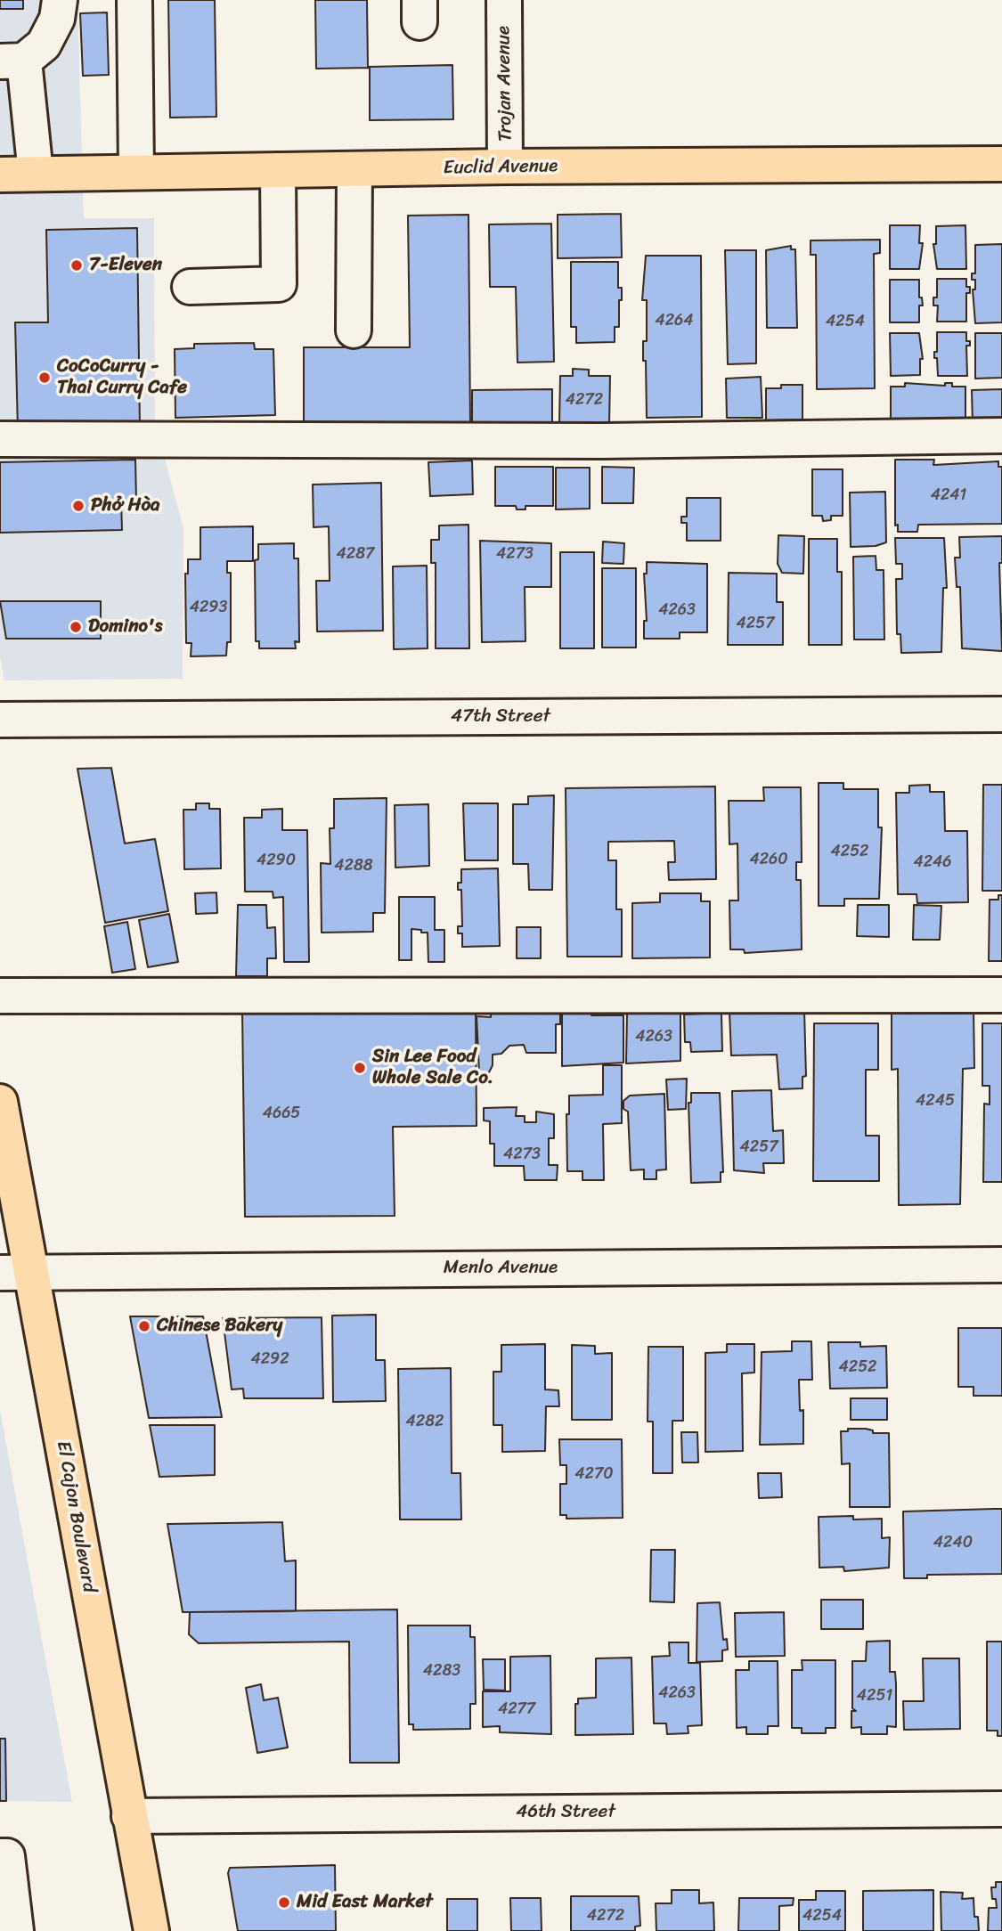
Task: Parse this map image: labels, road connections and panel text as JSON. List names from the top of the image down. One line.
{"streets":{"main road":["Euclid Avenue","El Cajon Boulevard"],"street":["Trojan Avenue","47th Street","Menlo Avenue","46th Street"]},"crossings":[["Trojan Avenue","Euclid Avenue"],["Menlo Avenue","El Cajon Boulevard"],["El Cajon Boulevard","46th Street"]],"places":["7-Eleven","CoCoCurry - Thai Curry Cafe","Phở Hòa","Domino's","Sin Lee Food Whole Sale Co.","Chinese Bakery","Mid East Market"],"house_numbers":["4264","4254","4272","4241","4287","4273","4293","4263","4257","4252","4260","4290","4246","4288","4263","4245","4665","4257","4273","4292","4252","4282","4270","4240","4283","4263","4251","4277","4272","4254"]}
